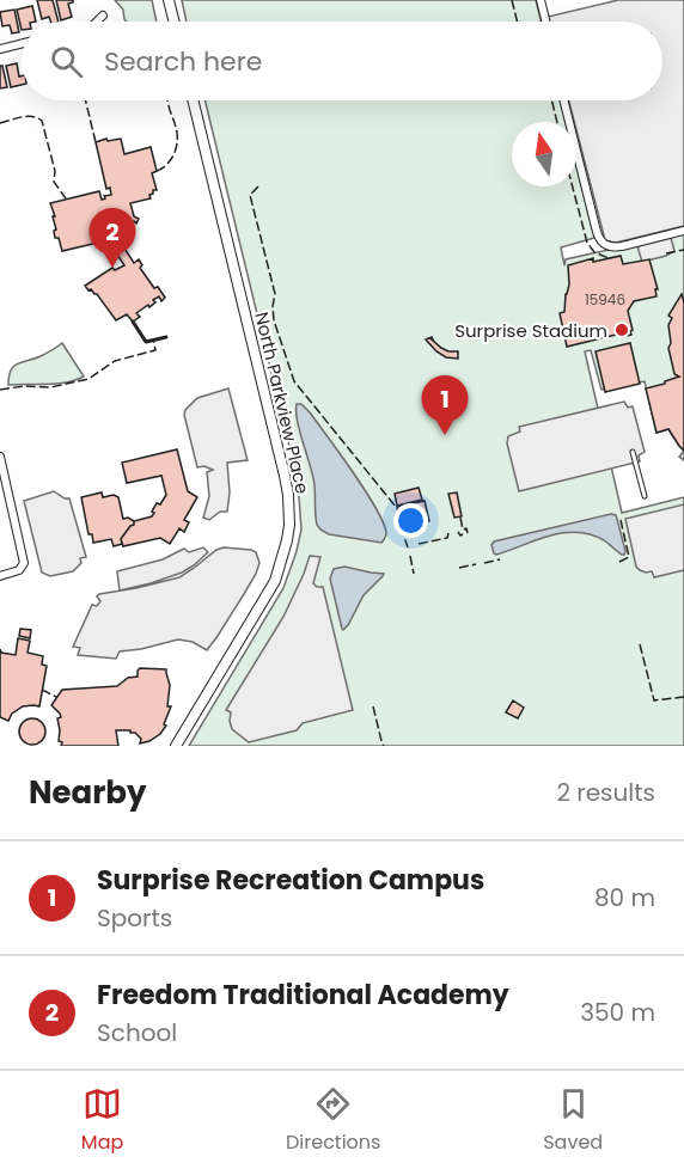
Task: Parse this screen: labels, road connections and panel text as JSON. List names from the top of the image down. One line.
{"streets":{"street":["North Parkview Place"]},"places":["Surprise Stadium"],"house_numbers":["15946"],"north":"top","page":{"search":"Search here","pins":["2","1"],"heading":["Nearby","2 results"],"list":[{"mark":"1","name":"Surprise Recreation Campus","note":"Sports","value":"80 m"},{"mark":"2","name":"Freedom Traditional Academy","note":"School","value":"350 m"}],"nav":["Map","Directions","Saved"]}}
